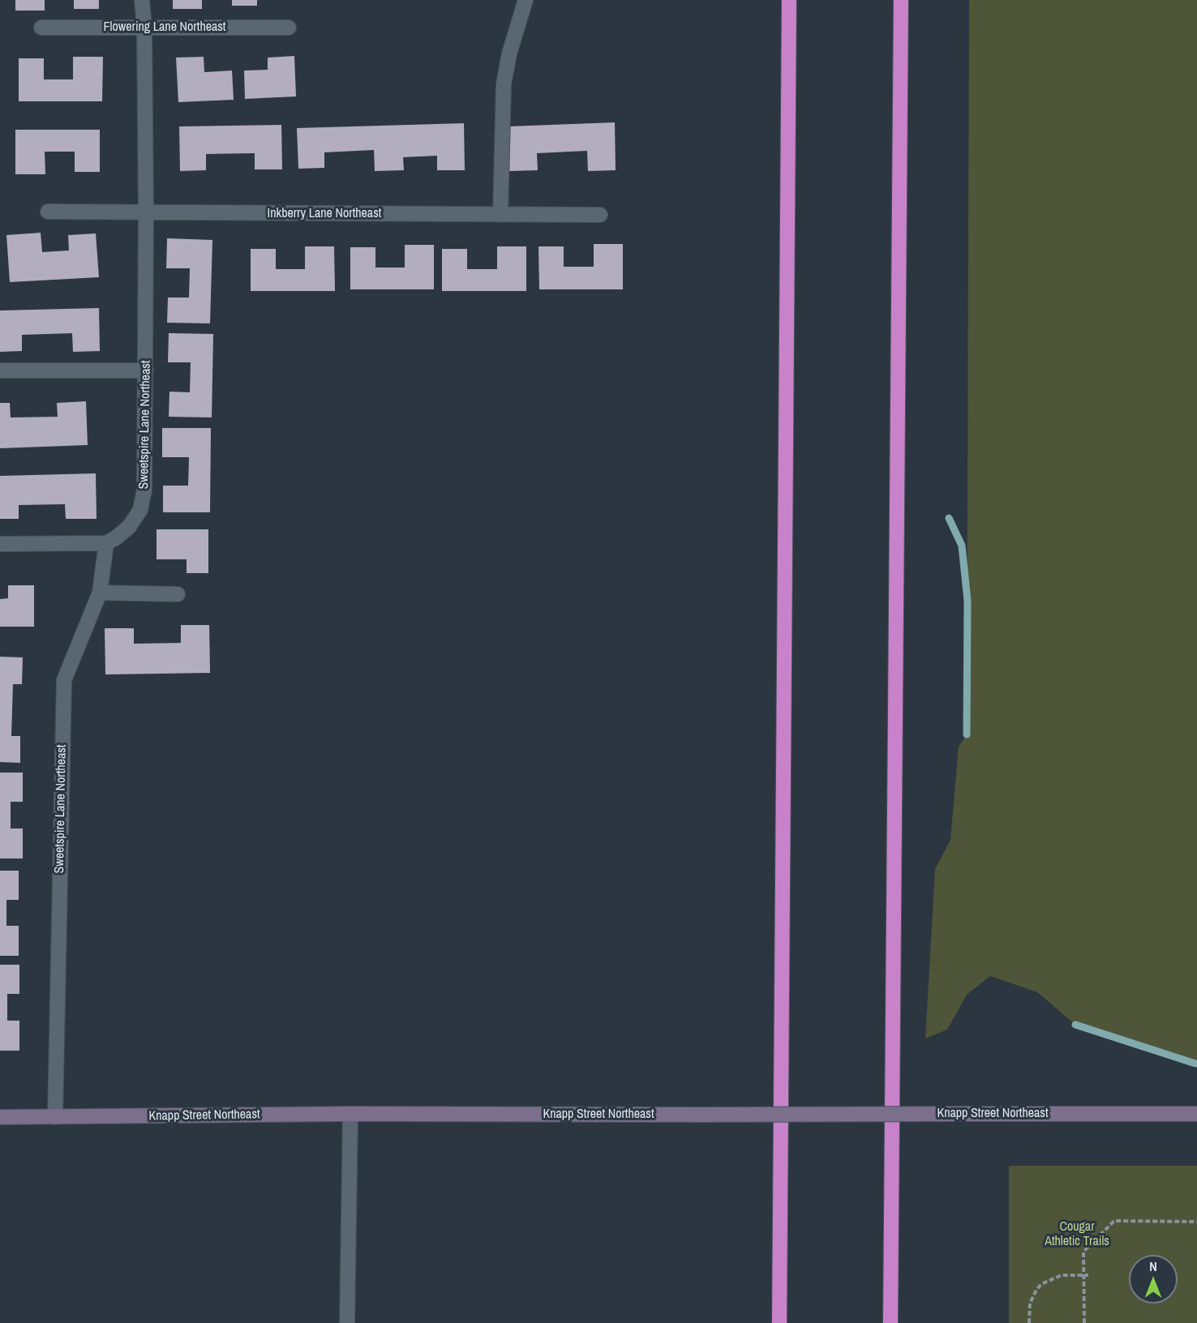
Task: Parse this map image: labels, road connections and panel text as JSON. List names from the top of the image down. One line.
{"streets":{"main road":["Knapp Street Northeast"],"street":["Flowering Lane Northeast","Inkberry Lane Northeast","Sweetspire Lane Northeast"]},"crossings":[["Flowering Lane Northeast","Sweetspire Lane Northeast"],["Inkberry Lane Northeast","Sweetspire Lane Northeast"],["Sweetspire Lane Northeast","Knapp Street Northeast"]],"parks":["Cougar Athletic Trails"],"north":"top"}
